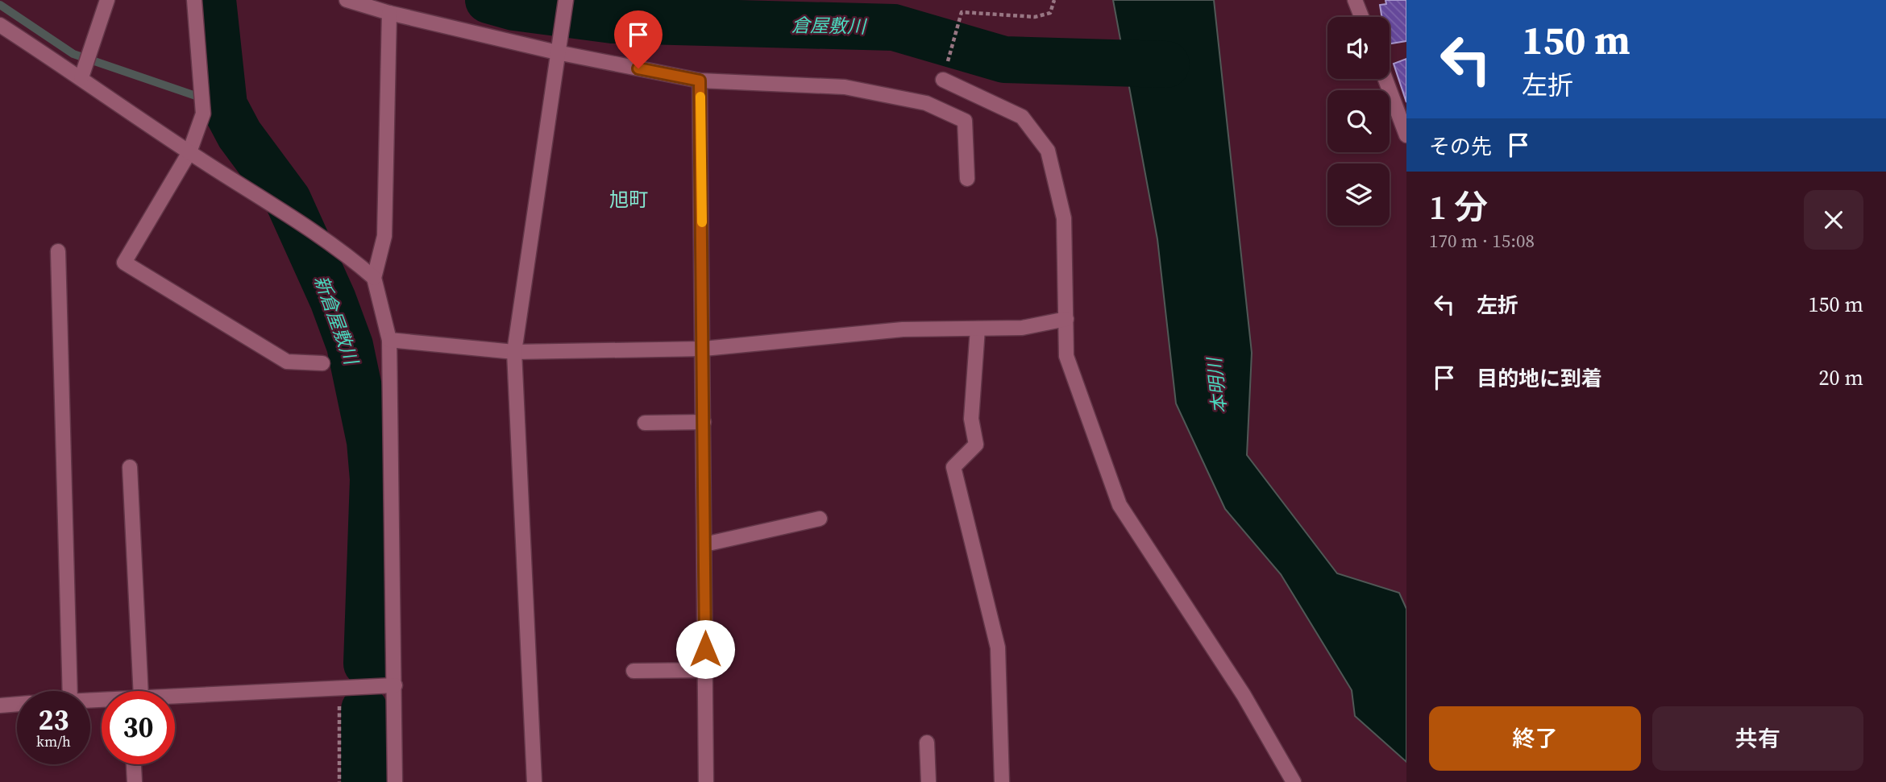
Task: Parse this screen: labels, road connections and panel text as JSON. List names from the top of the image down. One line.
{"districts":["旭町"],"water":["倉屋敷川","新倉屋敷川","本明川"],"page":{"turn":["150 m","左折"],"then":"その先","heading":["1 分","170 m · 15:08"],"list":[{"name":"左折","value":"150 m"},{"name":"目的地に到着","value":"20 m"}],"speed":"23 km/h","limit":"30","buttons":["終了","共有"]}}
